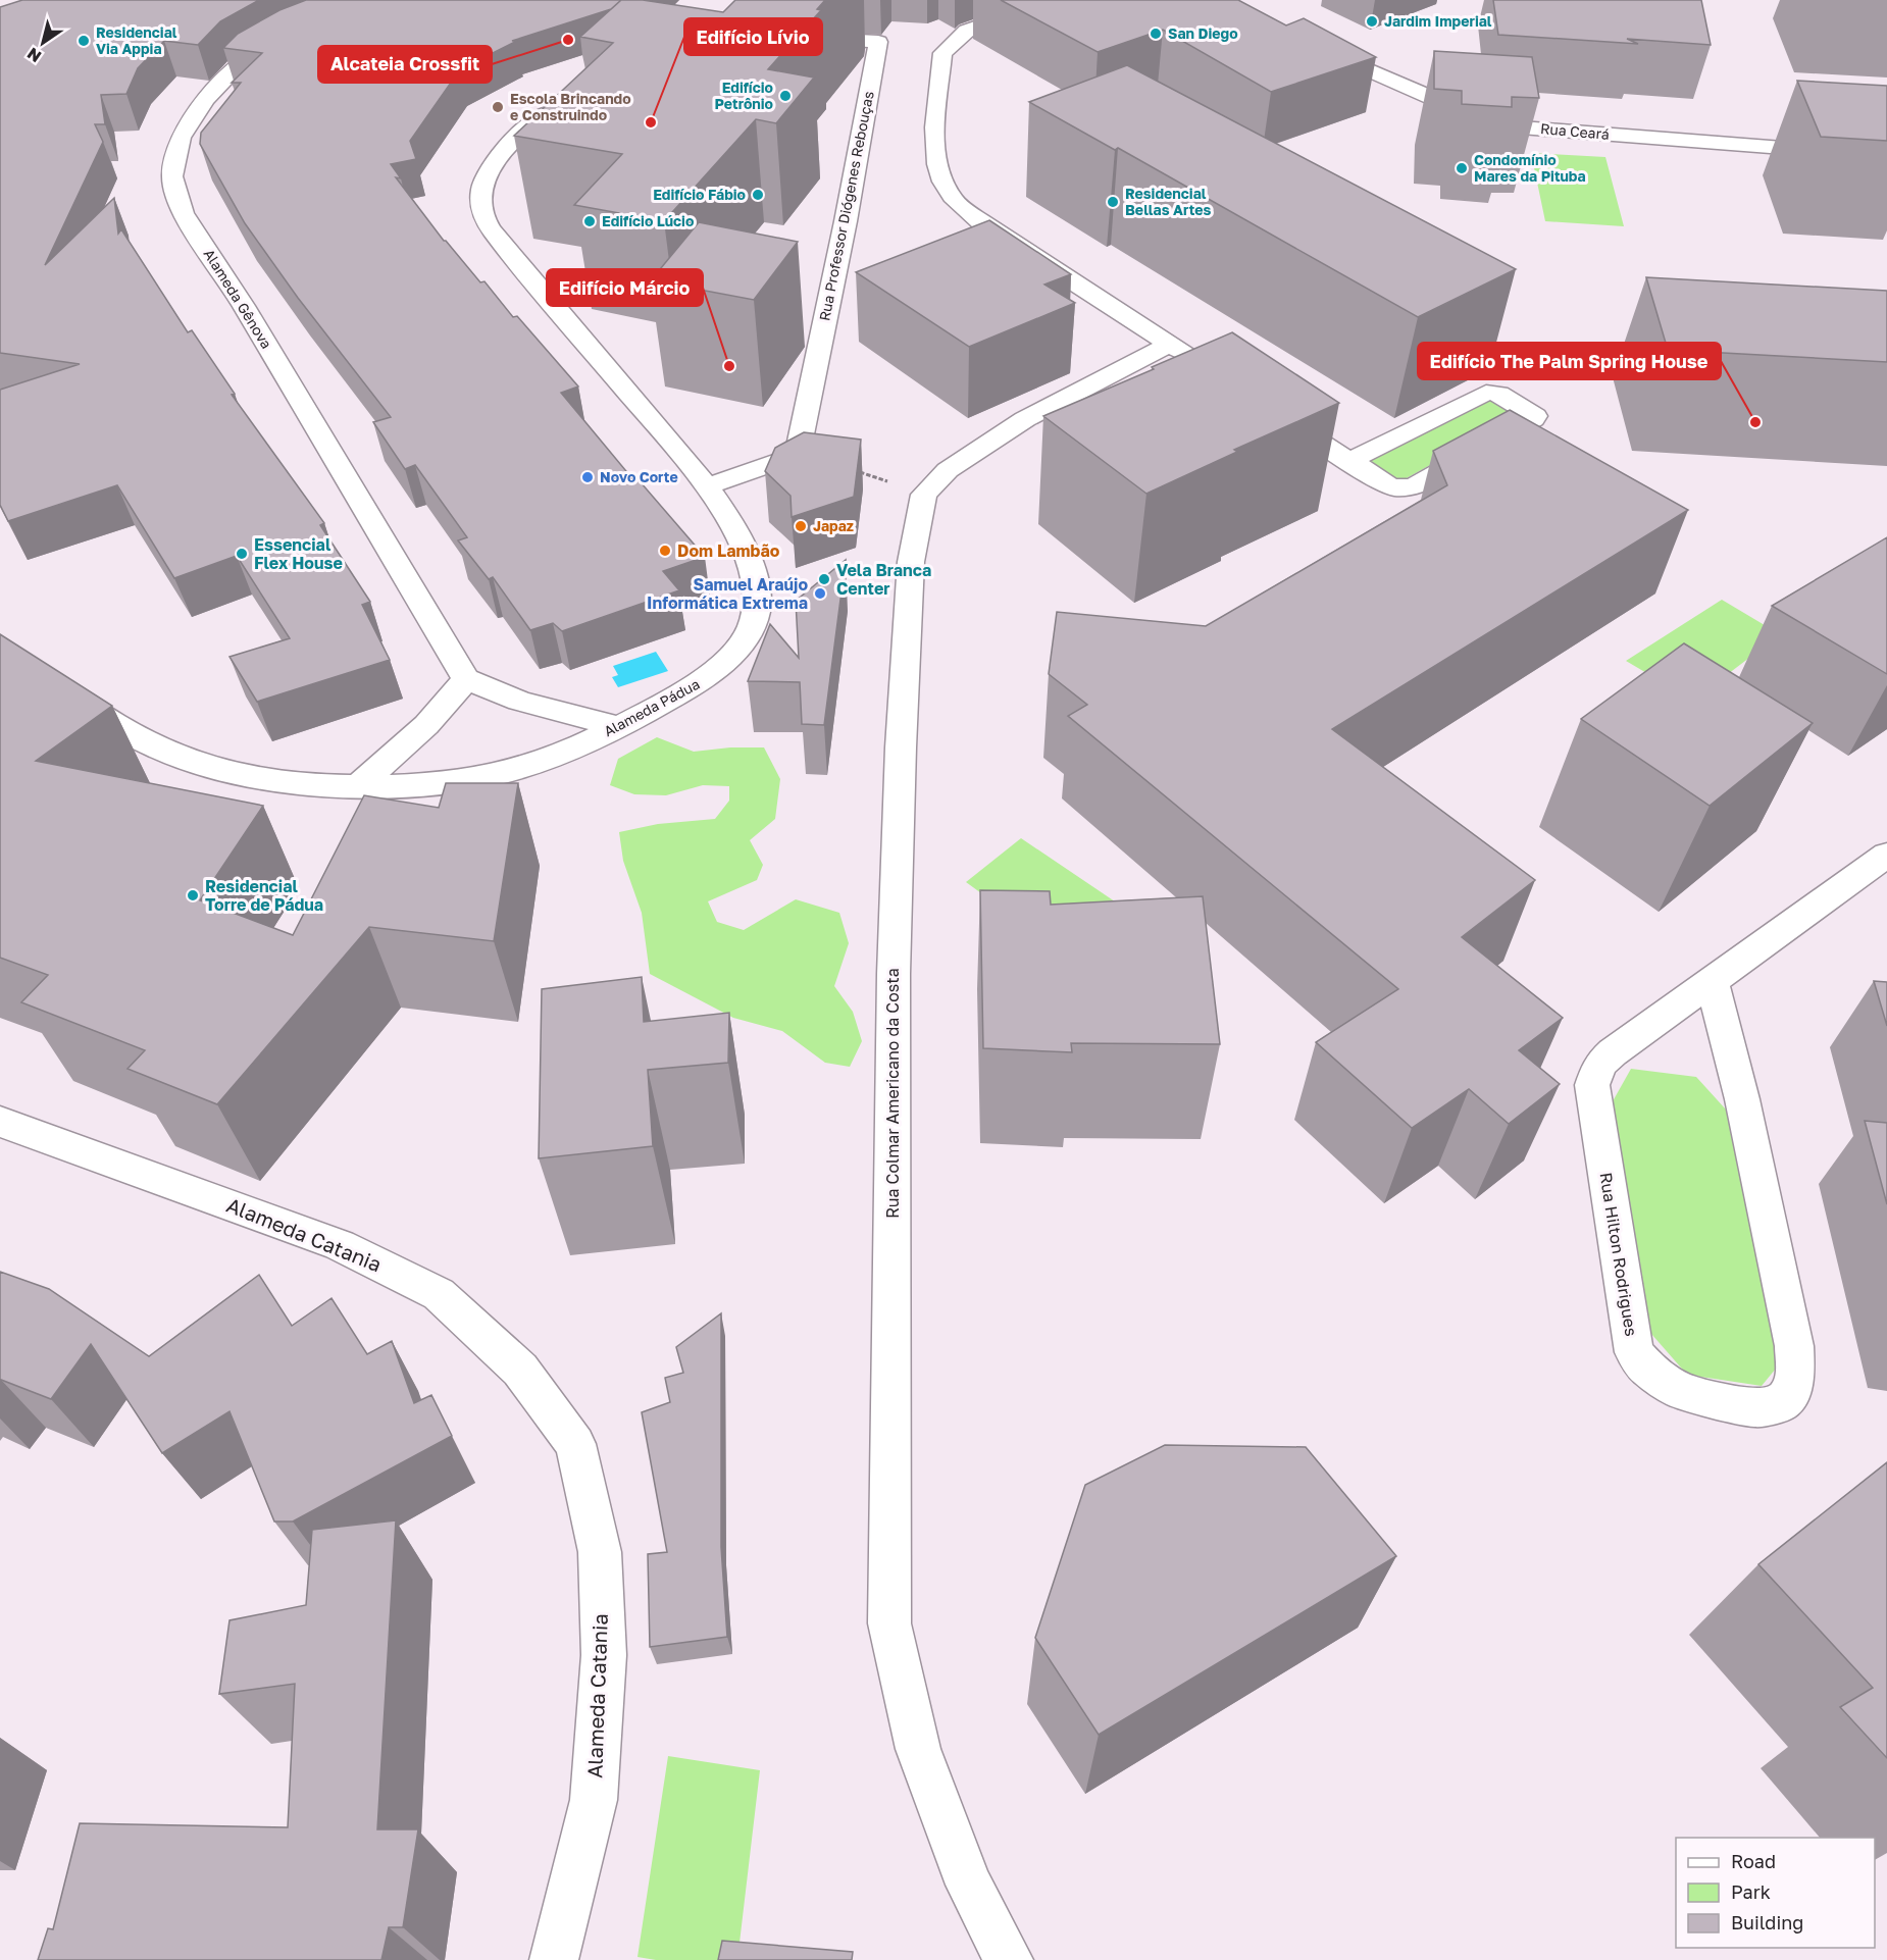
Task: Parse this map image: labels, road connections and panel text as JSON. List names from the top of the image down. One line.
{"streets":{"street":["Rua Ceará","Rua Professor Diógenes Rebouças","Alameda Gênova","Alameda Pádua","Rua Colmar Americano da Costa","Alameda Catania","Rua Hilton Rodrigues"]},"places":["Jardim Imperial","San Diego","Alcateia Crossfit","Residencial Via Appia","Edifício Petrônio","Escola Brincando e Construindo","Edifício Lívio","Condomínio Mares da Pituba","Edifício Fábio","Residencial Bellas Artes","Edifício Lúcio","Edifício Márcio","Edifício The Palm Spring House","Novo Corte","Japaz","Dom Lambão","Essencial Flex House","Vela Branca Center","Samuel Araújo Informática Extrema","Residencial Torre de Pádua"],"legend":["Road","Park","Building"],"north":"bottom left"}
